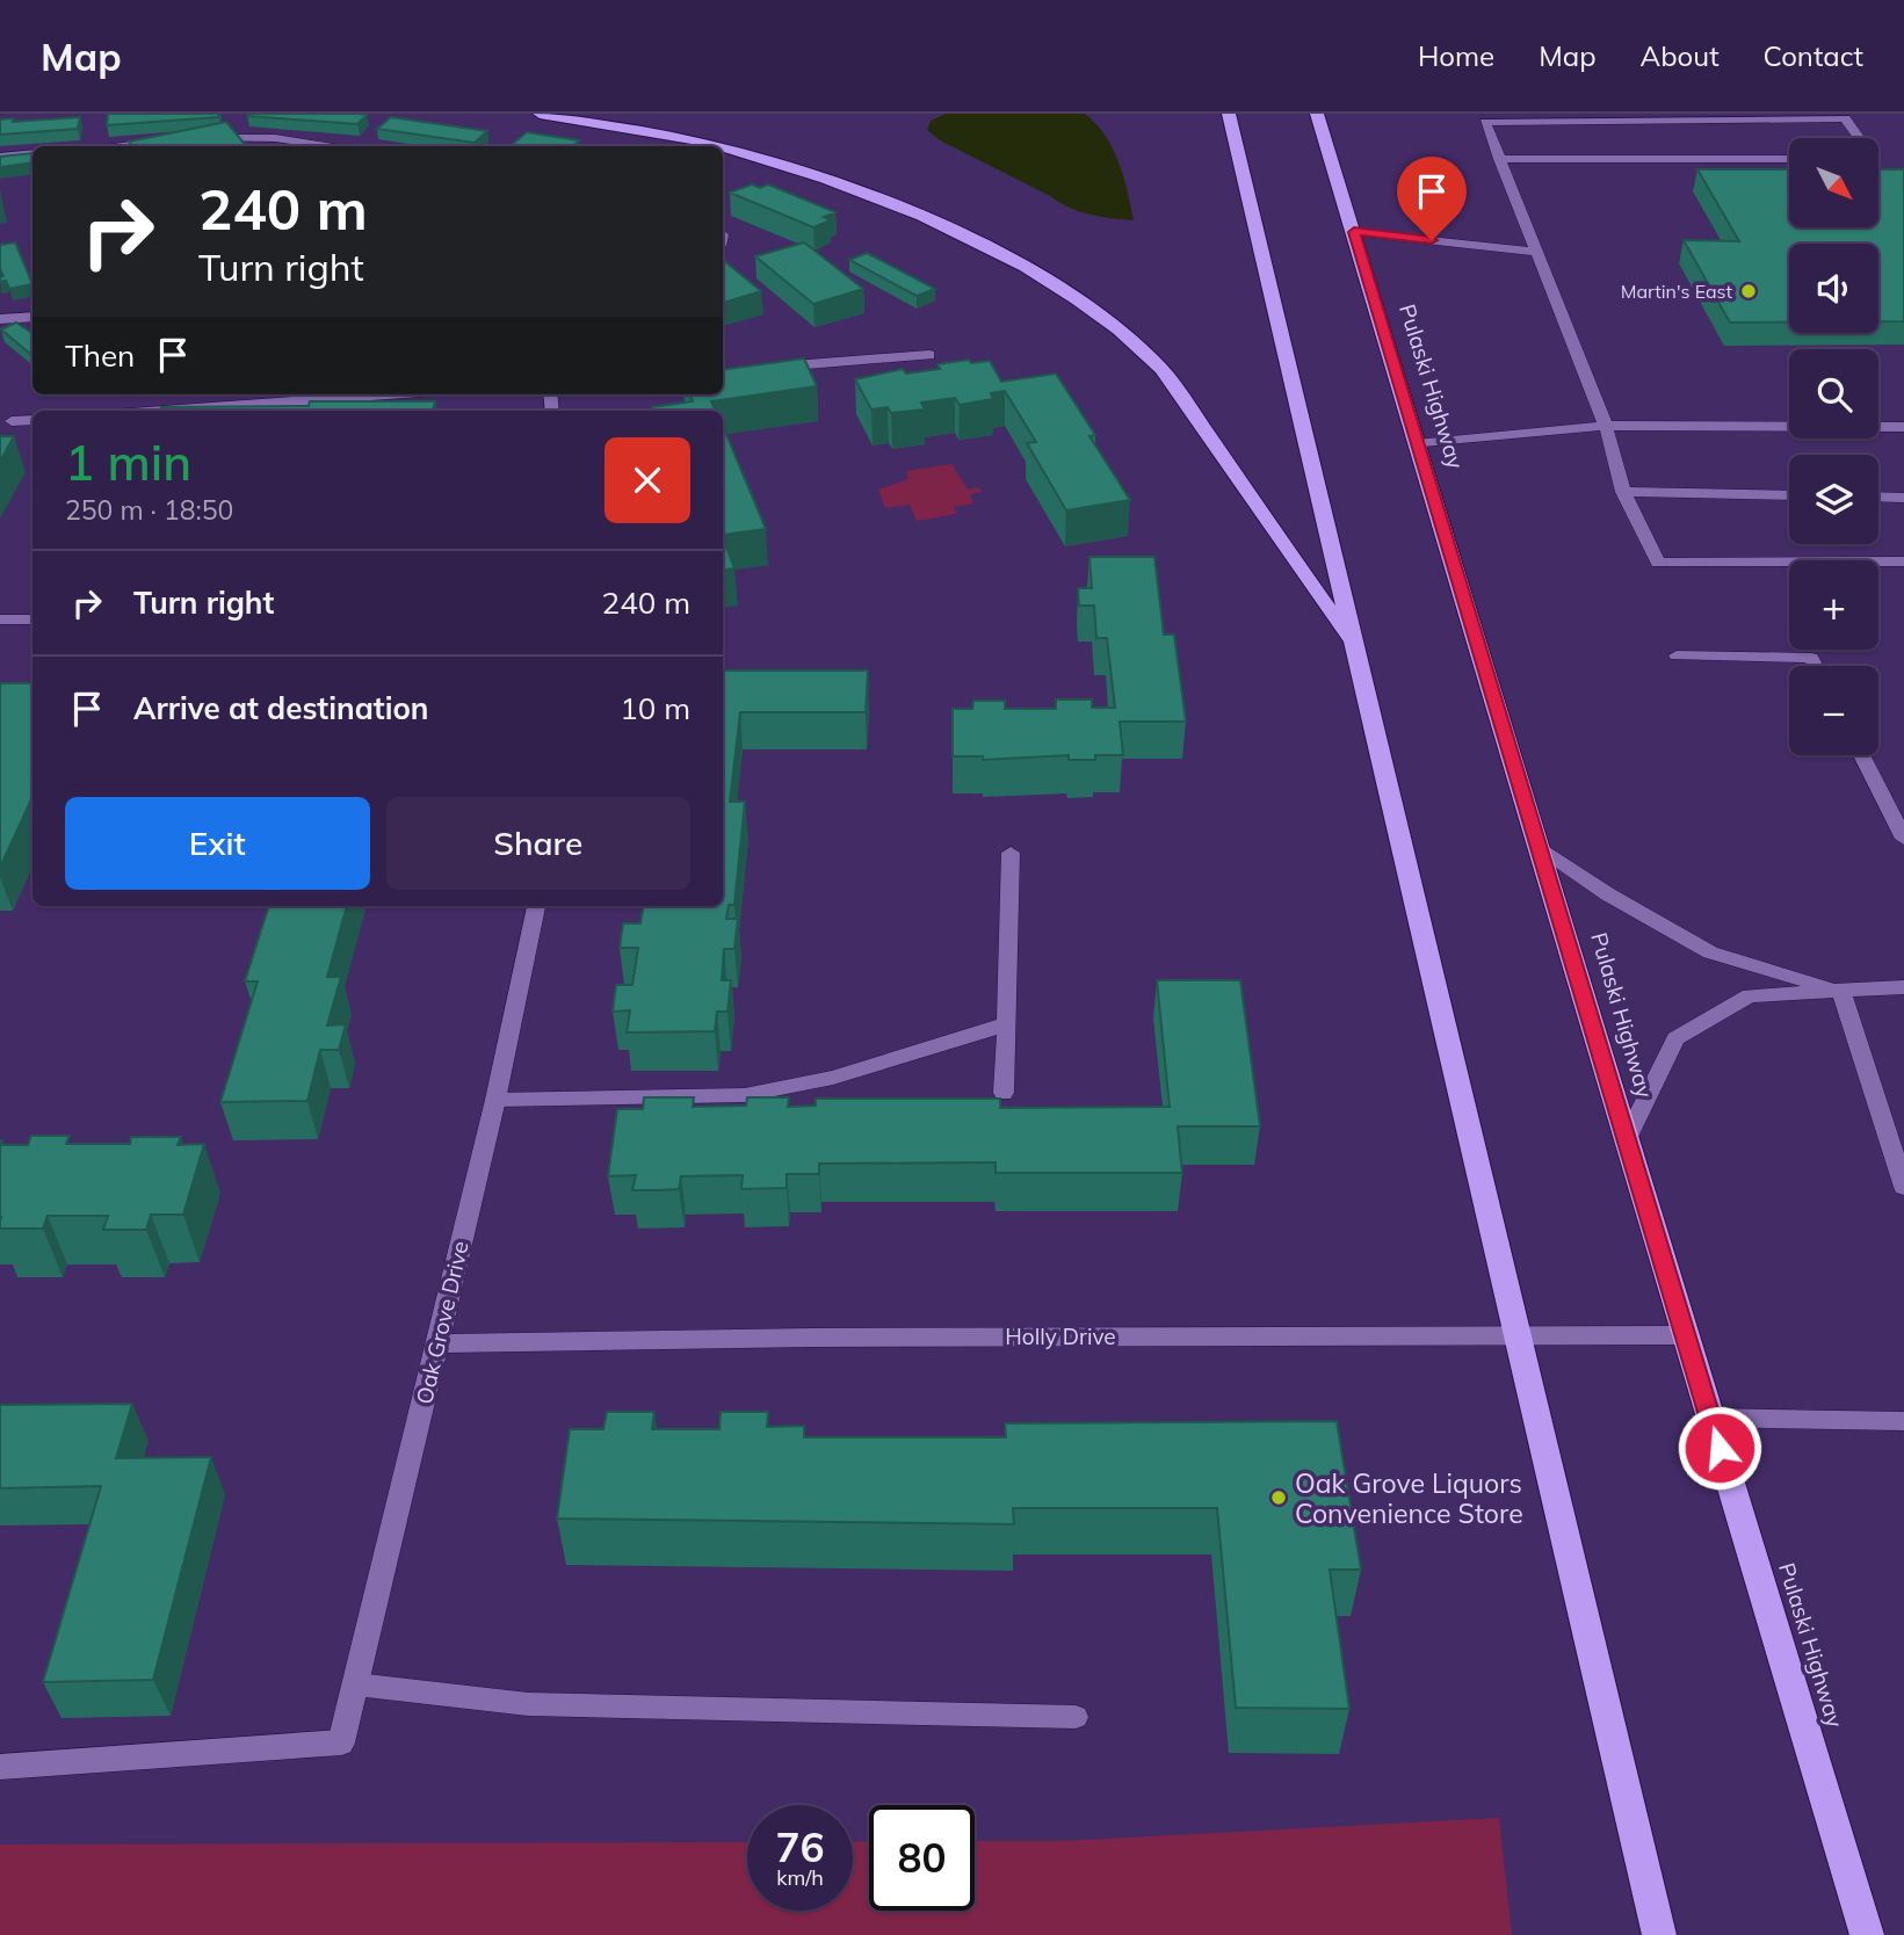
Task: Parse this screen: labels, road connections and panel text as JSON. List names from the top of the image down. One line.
{"streets":{"highway":["Pulaski Highway"],"street":["Oak Grove Drive","Holly Drive"]},"crossings":[["Pulaski Highway","Holly Drive"],["Oak Grove Drive","Holly Drive"]],"places":["Martin's East","Oak Grove Liquors Convenience Store"],"north":"bottom right","page":{"header":"Map","nav":["Home","Map","About","Contact"],"map_buttons":["+","−"],"turn":["240 m","Turn right"],"then":"Then","heading":["1 min","250 m · 18:50"],"list":[{"name":"Turn right","value":"240 m"},{"name":"Arrive at destination","value":"10 m"}],"buttons":["Exit","Share"],"speed":"76 km/h","limit":"80"}}
